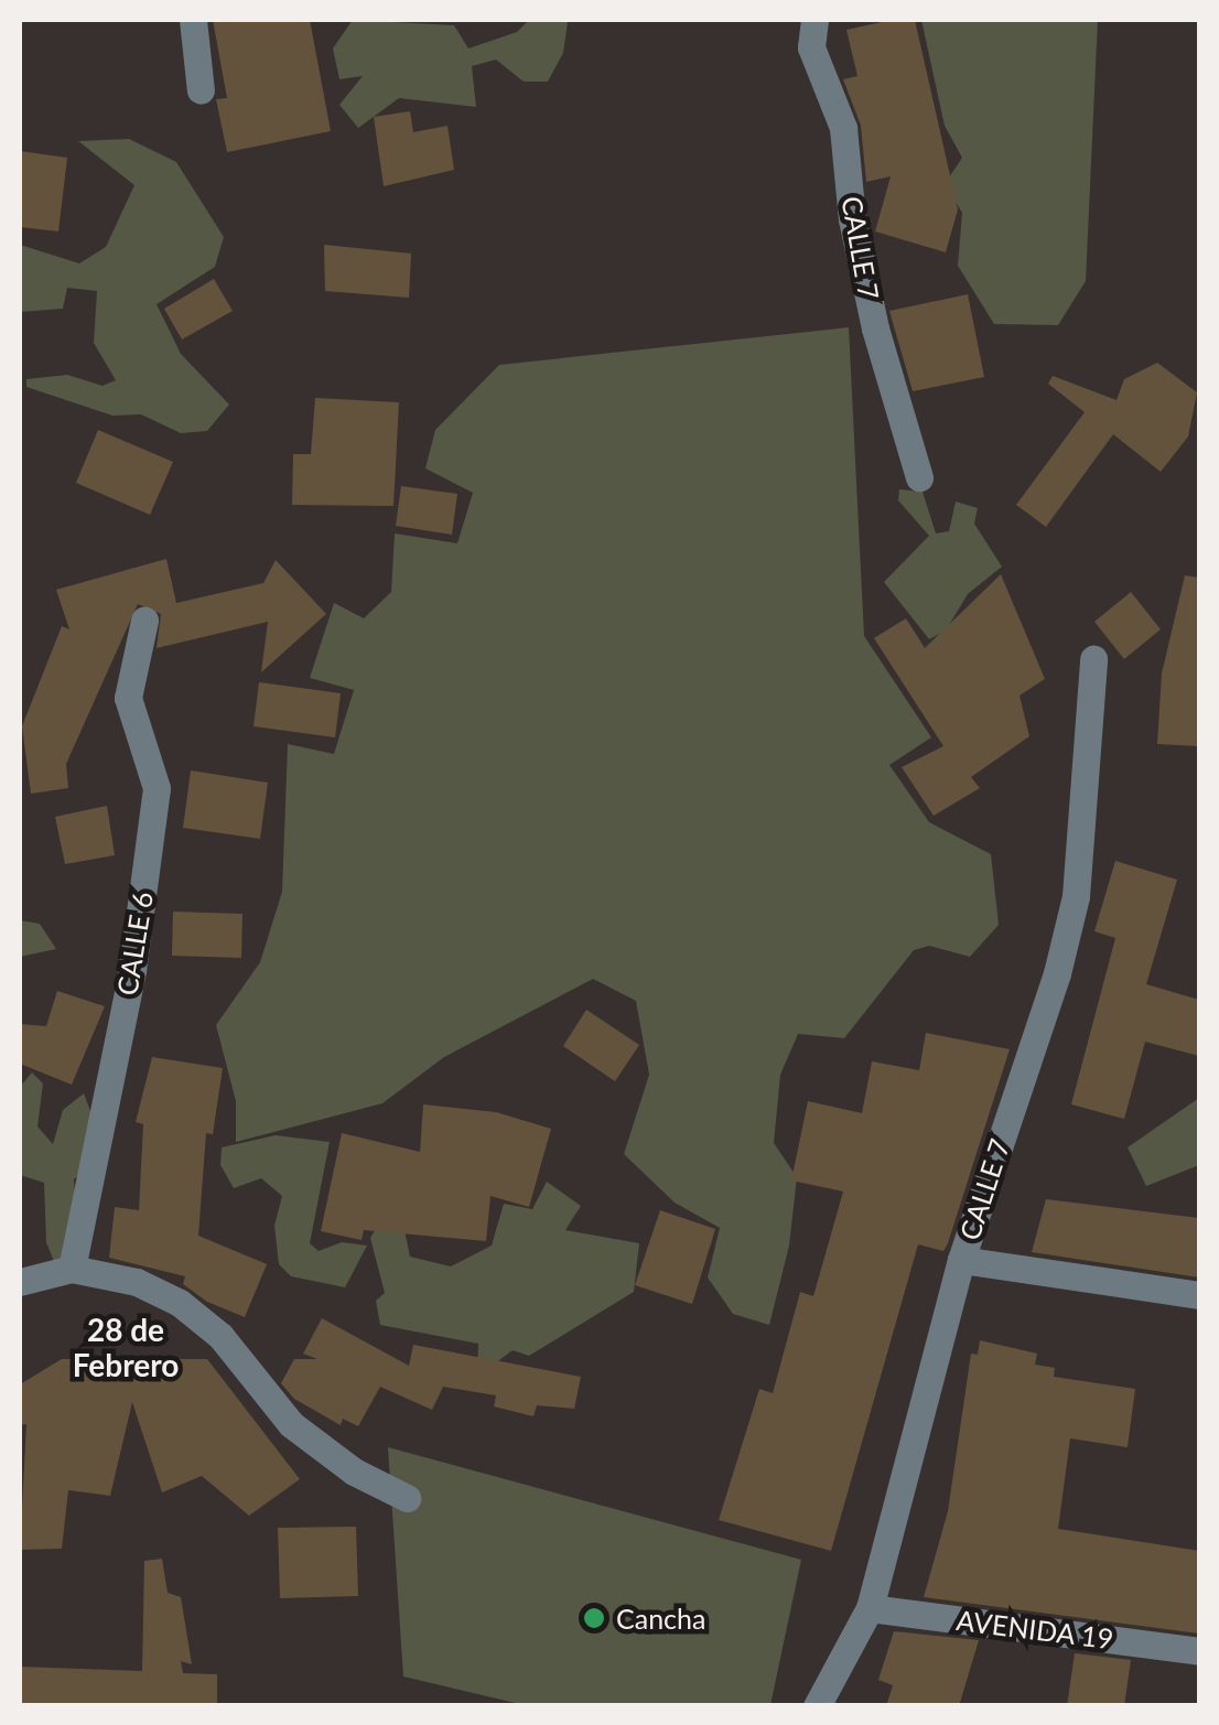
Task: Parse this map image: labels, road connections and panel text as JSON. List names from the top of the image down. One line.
{"streets":{"street":["CALLE 7","CALLE 6","AVENIDA 19"]},"crossings":[["CALLE 7","AVENIDA 19"]],"districts":["28 de Febrero"],"places":["Cancha"]}
